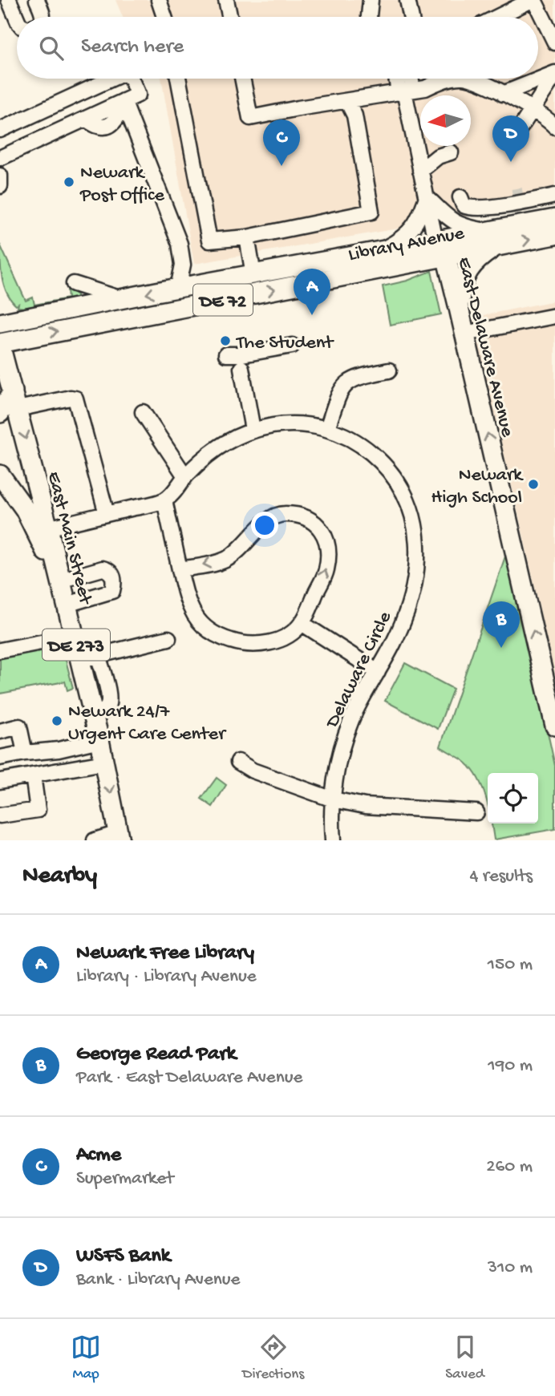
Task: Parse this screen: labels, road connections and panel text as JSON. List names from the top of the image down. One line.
{"streets":{"main road":["Library Avenue","DE 72","East Delaware Avenue","East Main Street","DE 273"],"street":["Delaware Circle"]},"crossings":[["Library Avenue","East Delaware Avenue"],["Library Avenue","East Main Street"]],"one_way":["East Delaware Avenue"],"places":["Newark Post Office","The Student","Newark High School","Newark 24/7 Urgent Care Center"],"north":"left","page":{"search":"Search here","pins":["D","C","A","B"],"heading":["Nearby","4 results"],"list":[{"mark":"A","name":"Newark Free Library","note":"Library · Library Avenue","value":"150 m"},{"mark":"B","name":"George Read Park","note":"Park · East Delaware Avenue","value":"190 m"},{"mark":"C","name":"Acme","note":"Supermarket","value":"260 m"},{"mark":"D","name":"WSFS Bank","note":"Bank · Library Avenue","value":"310 m"}],"nav":["Map","Directions","Saved"]}}
